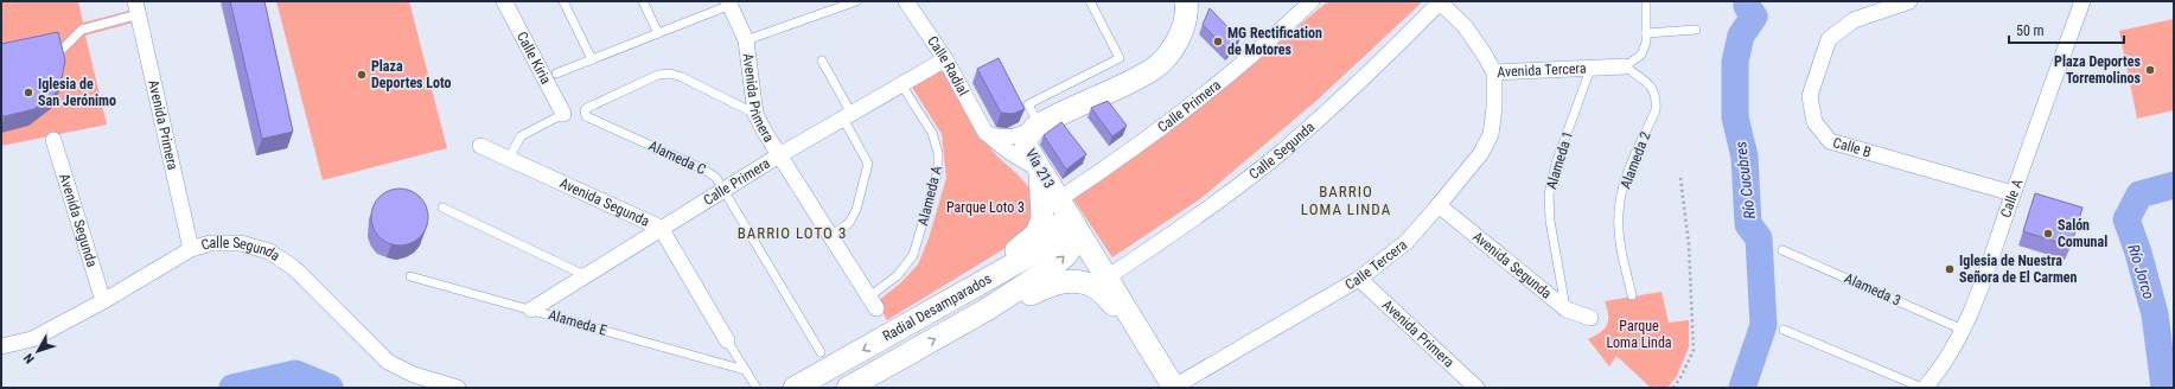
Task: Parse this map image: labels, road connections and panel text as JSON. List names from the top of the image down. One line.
{"streets":{"main road":["Vía 213","Radial Desamparados"],"street":["Calle Kiria","Calle Radial","Avenida Tercera","Avenida Primera","Calle Primera","Calle B","Calle Segunda","Calle A","Avenida Segunda","Calle Tercera"],"lane":["Alameda C","Alameda 1","Alameda 2","Alameda A","Alameda 3","Alameda E"]},"crossings":[["Calle Radial","Calle Primera"],["Calle Radial","Vía 213"],["Avenida Tercera","Calle Segunda"],["Avenida Tercera","Alameda 1"],["Avenida Tercera","Alameda 2"],["Avenida Tercera","Calle Tercera"],["Avenida Primera","Calle Primera"],["Avenida Primera","Calle Segunda"],["Avenida Primera","Alameda C"],["Avenida Primera","Alameda A"],["Avenida Primera","Calle Tercera"],["Calle Primera","Alameda C"],["Calle Primera","Vía 213"],["Calle Primera","Alameda A"],["Calle Primera","Avenida Segunda"],["Calle Primera","Radial Desamparados"],["Calle Primera","Alameda E"],["Calle B","Calle A"],["Calle Segunda","Vía 213"],["Calle Segunda","Avenida Segunda"],["Alameda 1","Avenida Segunda"],["Vía 213","Calle Tercera"],["Vía 213","Radial Desamparados"],["Calle A","Alameda 3"],["Avenida Segunda","Calle Tercera"]],"districts":["BARRIO LOMA LINDA","BARRIO LOTO 3"],"water":["Río Cucubres","Río Jorco"],"parks":["Parque Loto 3","Parque Loma Linda"],"places":["MG Rectification de Motores","Plaza Deportes Torremolinos","Plaza Deportes Loto","Iglesia de San Jerónimo","Salón Comunal","Iglesia de Nuestra Señora de El Carmen"],"scale_bar":"50 m","north":"bottom left"}
